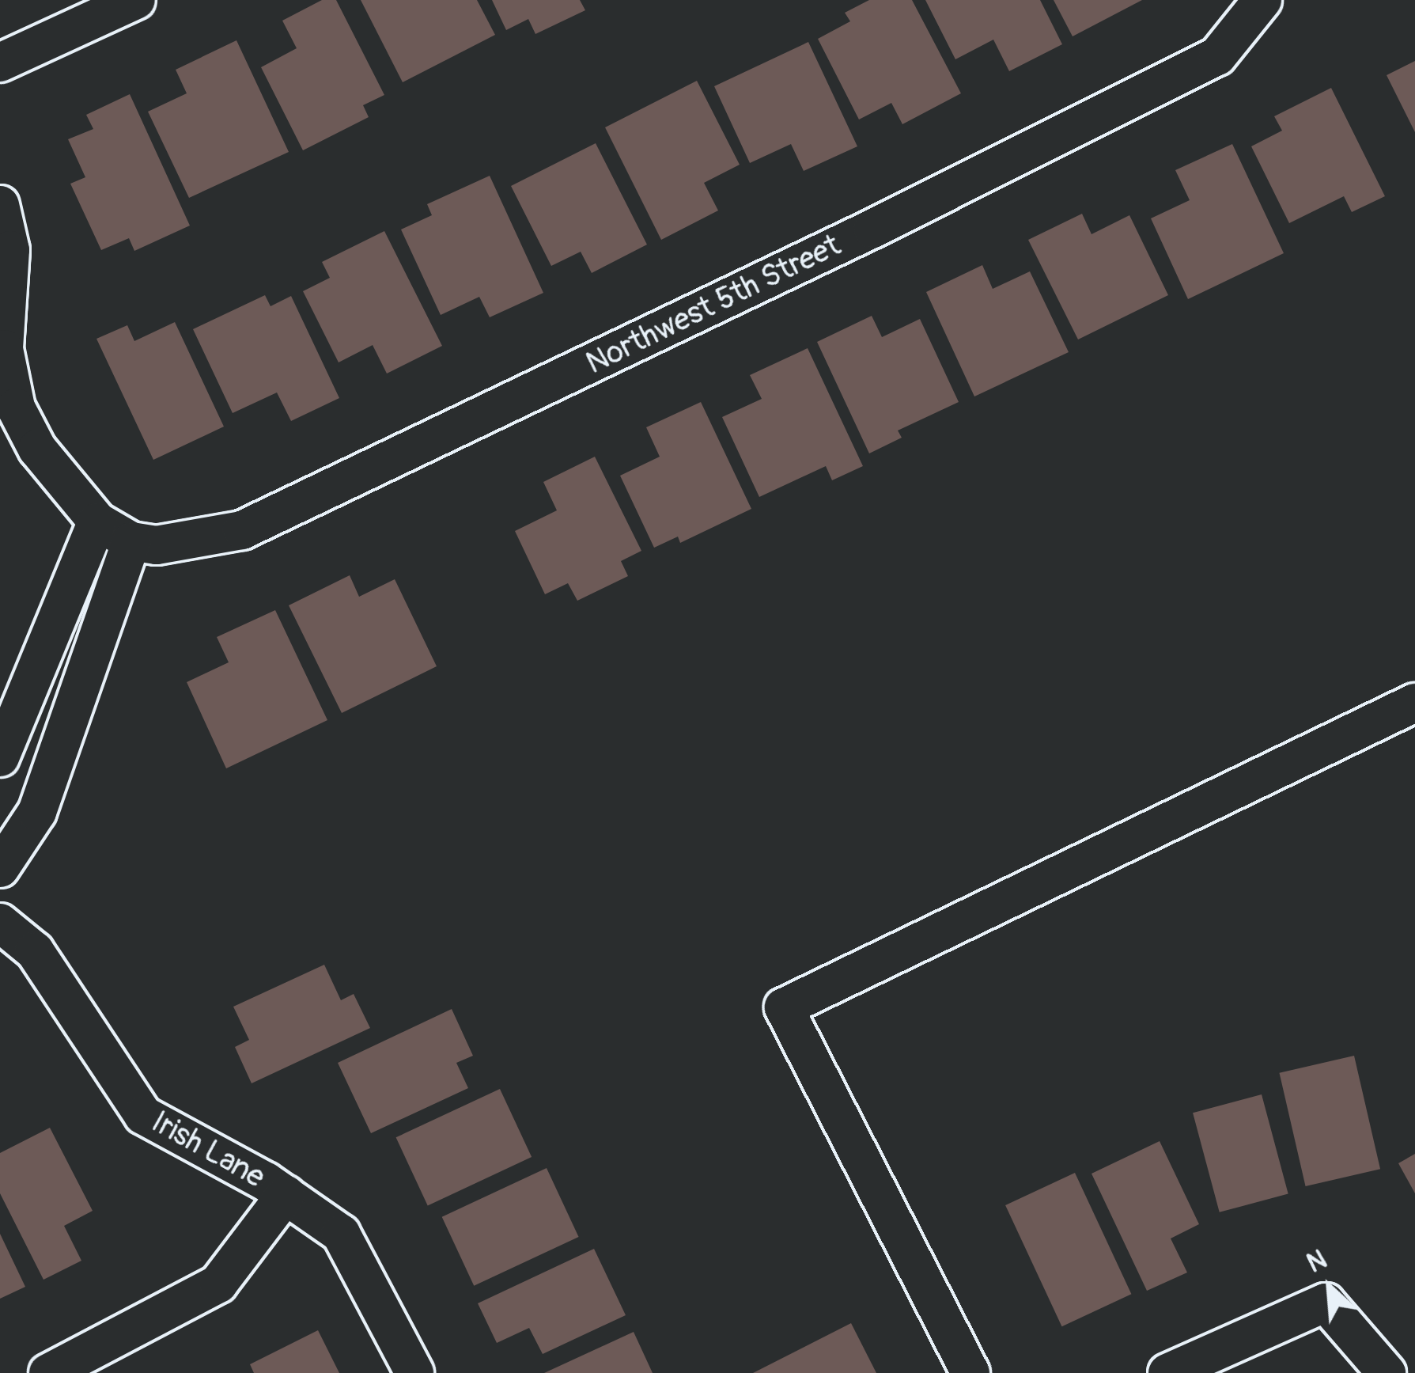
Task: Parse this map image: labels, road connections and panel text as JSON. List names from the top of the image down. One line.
{"streets":{"street":["Northwest 5th Street","Irish Lane"]},"north":"top left"}
